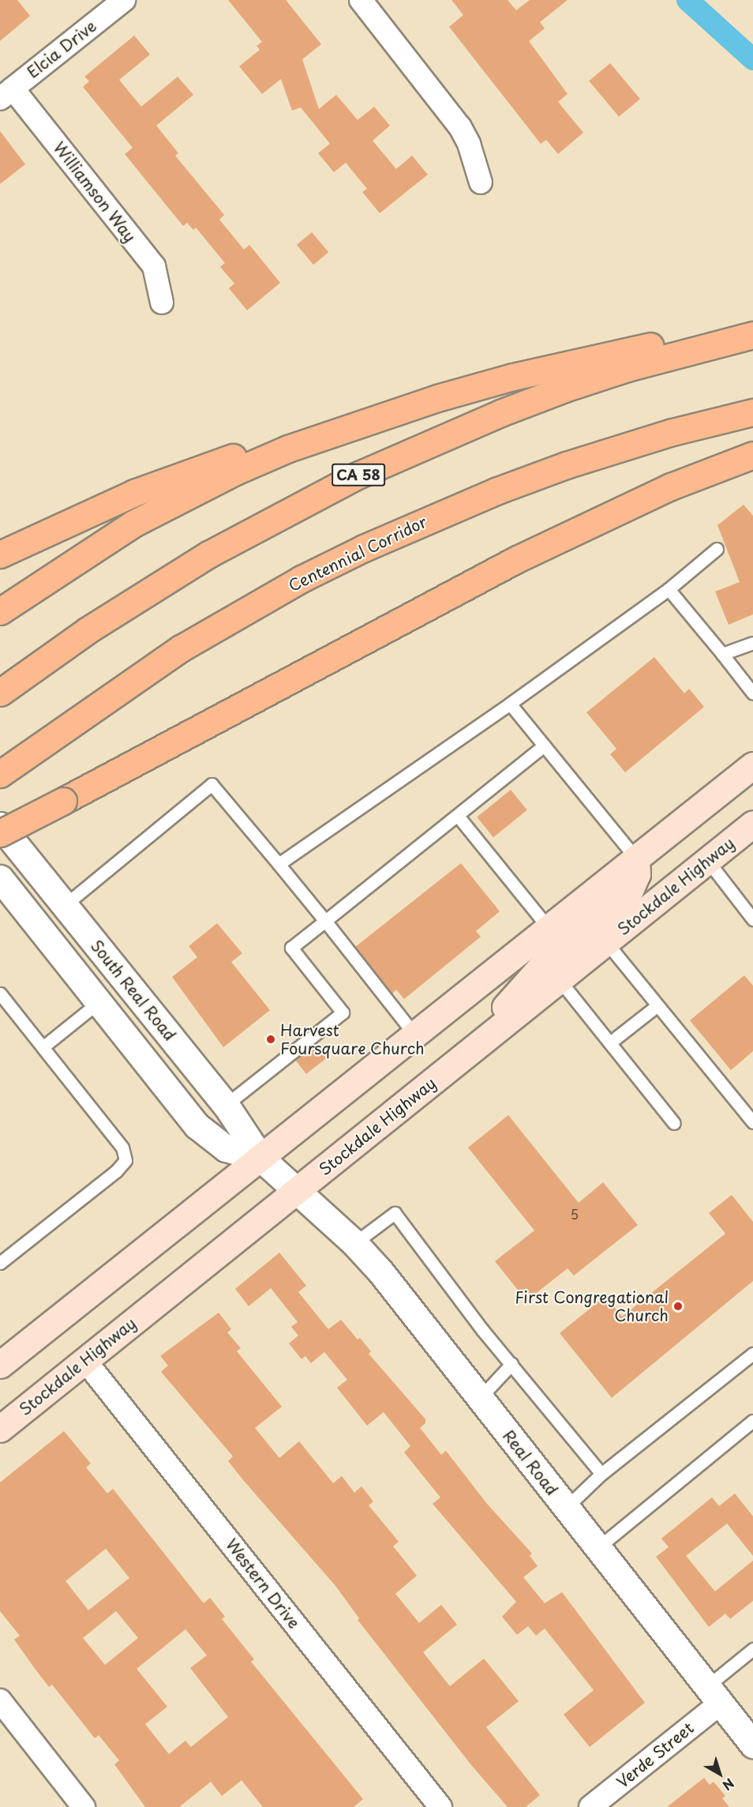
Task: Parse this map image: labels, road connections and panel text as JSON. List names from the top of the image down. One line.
{"streets":{"highway":["CA 58","Centennial Corridor"],"main road":["Stockdale Highway"],"street":["Elcia Drive","Williamson Way","South Real Road","Real Road","Western Drive","Verde Street"]},"crossings":[["Elcia Drive","Williamson Way"],["Stockdale Highway","South Real Road"],["Stockdale Highway","Real Road"],["Stockdale Highway","Western Drive"],["South Real Road","Real Road"],["Real Road","Verde Street"]],"places":["Harvest Foursquare Church","First Congregational Church"],"house_numbers":["5"],"north":"bottom right"}
